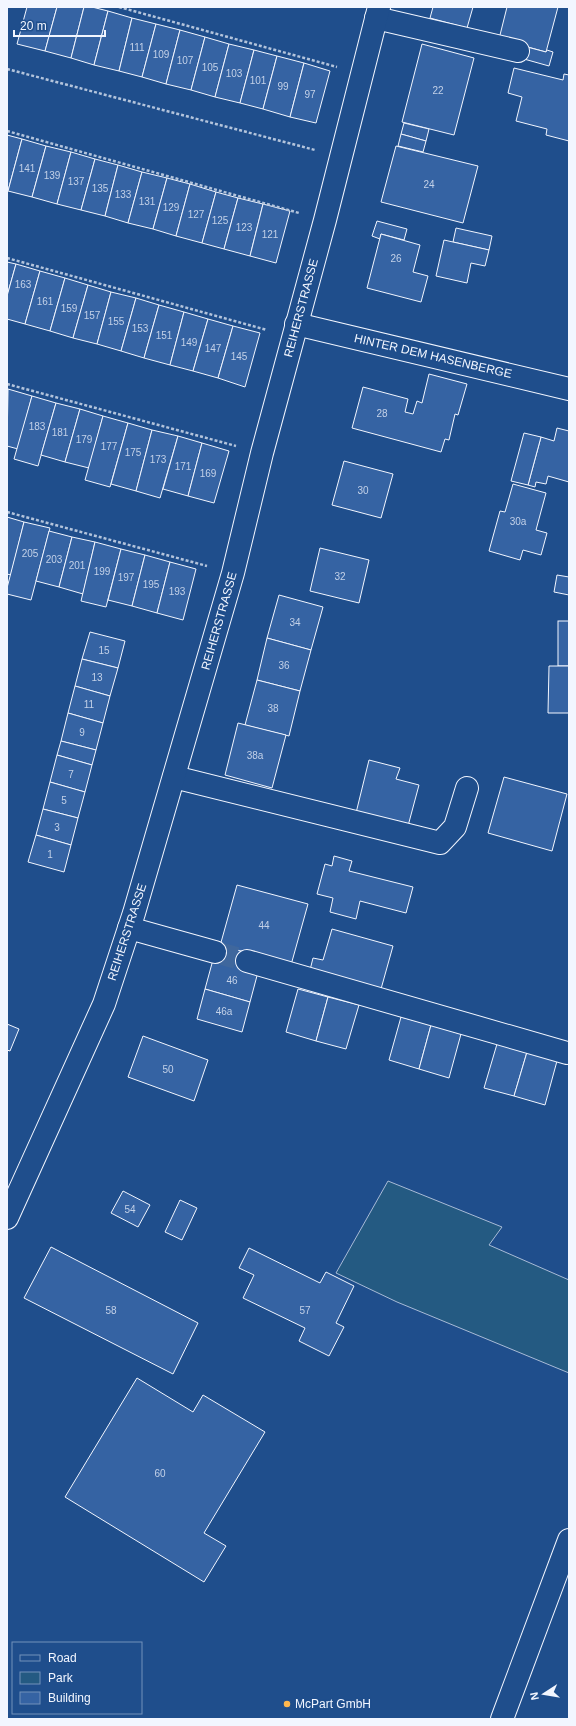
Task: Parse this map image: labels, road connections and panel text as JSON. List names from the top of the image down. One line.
{"streets":{"street":["REIHERSTRASSE","HINTER DEM HASENBERGE"]},"crossings":[["REIHERSTRASSE","HINTER DEM HASENBERGE"]],"places":["McPart GmbH"],"house_numbers":["111","109","107","105","103","101","99","22","97","141","139","137","24","135","133","131","129","127","125","123","121","26","163","161","159","157","155","153","151","149","147","145","28","183","181","179","177","175","173","171","169","30","30a","205","203","201","199","32","197","195","193","34","15","36","13","11","38","9","38a","7","5","3","1","44","46","46a","50","54","58","57","60"],"legend":["Road","Park","Building"],"scale_bar":"20 m","north":"left"}
